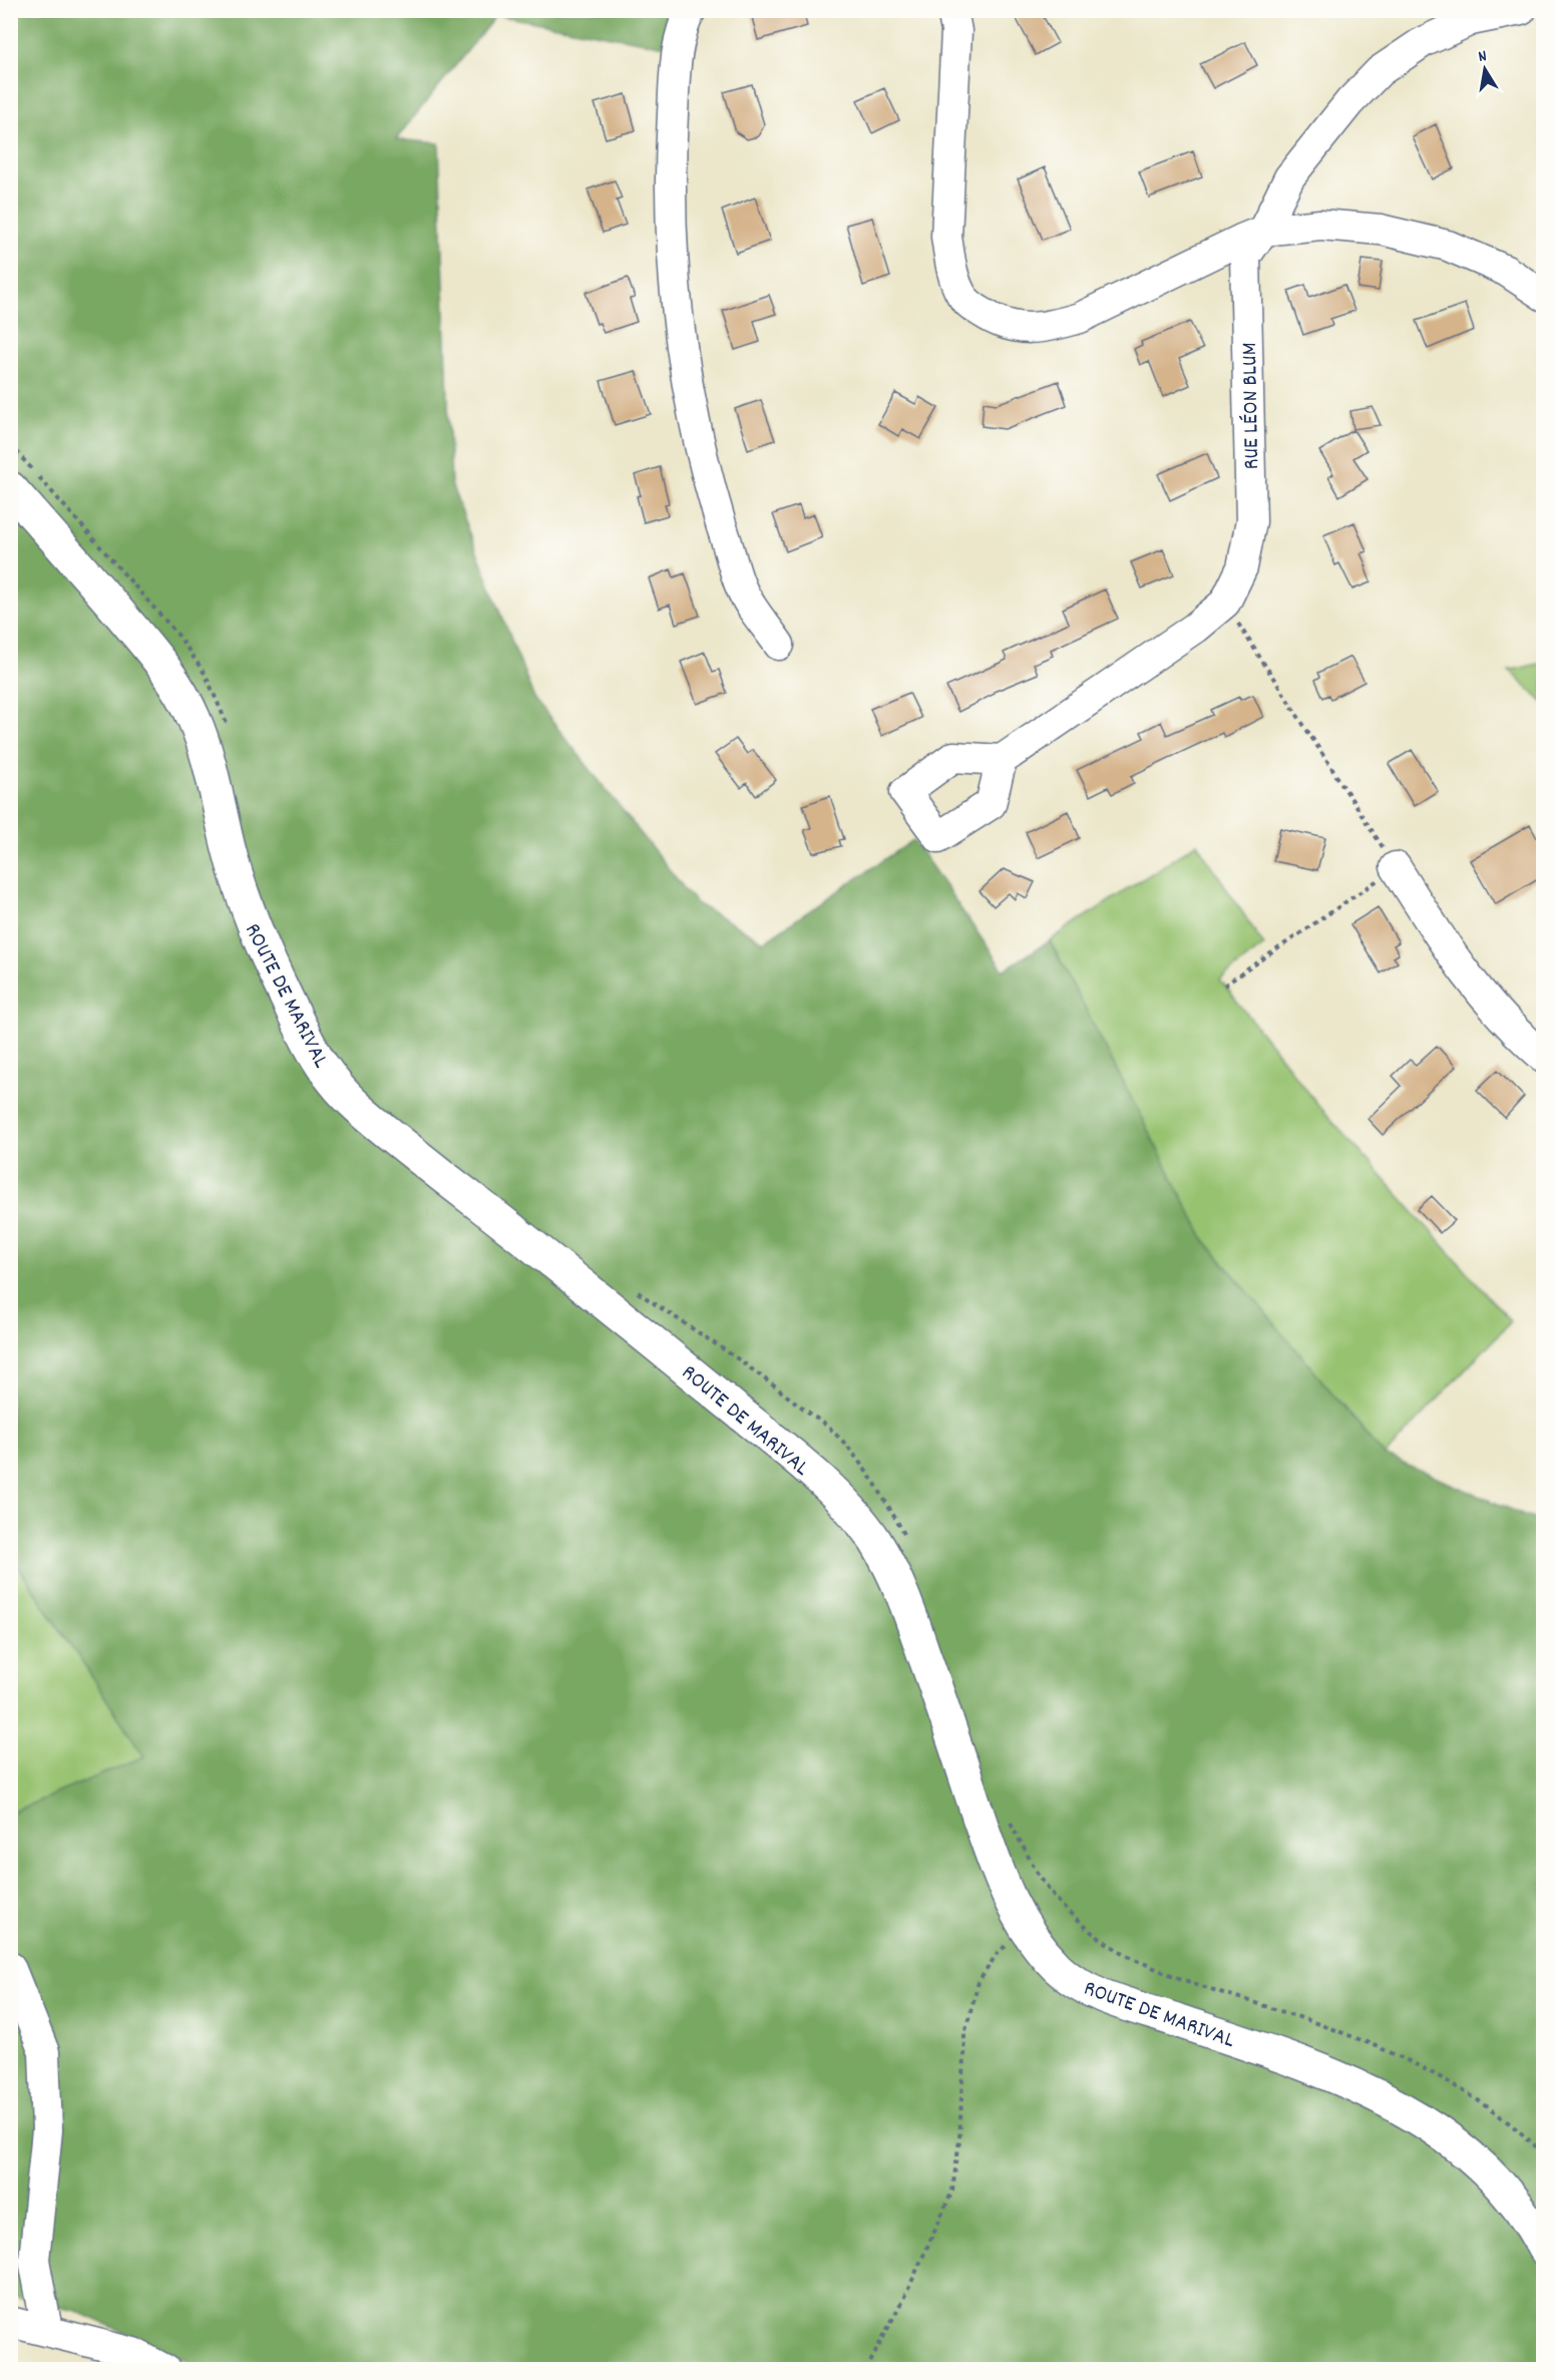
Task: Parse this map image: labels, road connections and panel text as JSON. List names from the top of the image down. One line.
{"streets":{"main road":["ROUTE DE MARIVAL"],"street":["RUE LÉON BLUM"]},"north":"top"}
